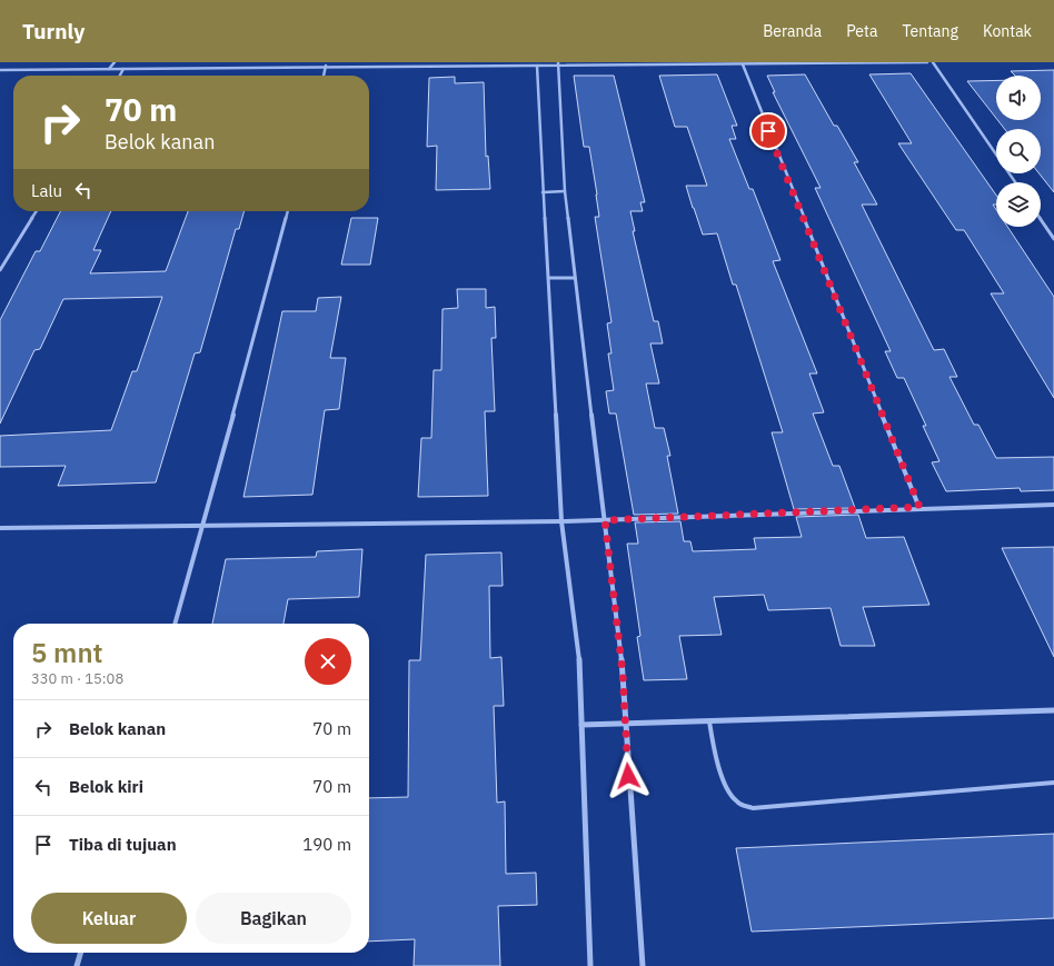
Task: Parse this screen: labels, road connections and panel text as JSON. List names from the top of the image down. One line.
{"page":{"header":"Turnly","nav":["Beranda","Peta","Tentang","Kontak"],"turn":["70 m","Belok kanan"],"then":"Lalu","heading":["5 mnt","330 m · 15:08"],"list":[{"name":"Belok kanan","value":"70 m"},{"name":"Belok kiri","value":"70 m"},{"name":"Tiba di tujuan","value":"190 m"}],"buttons":["Keluar","Bagikan"]}}
